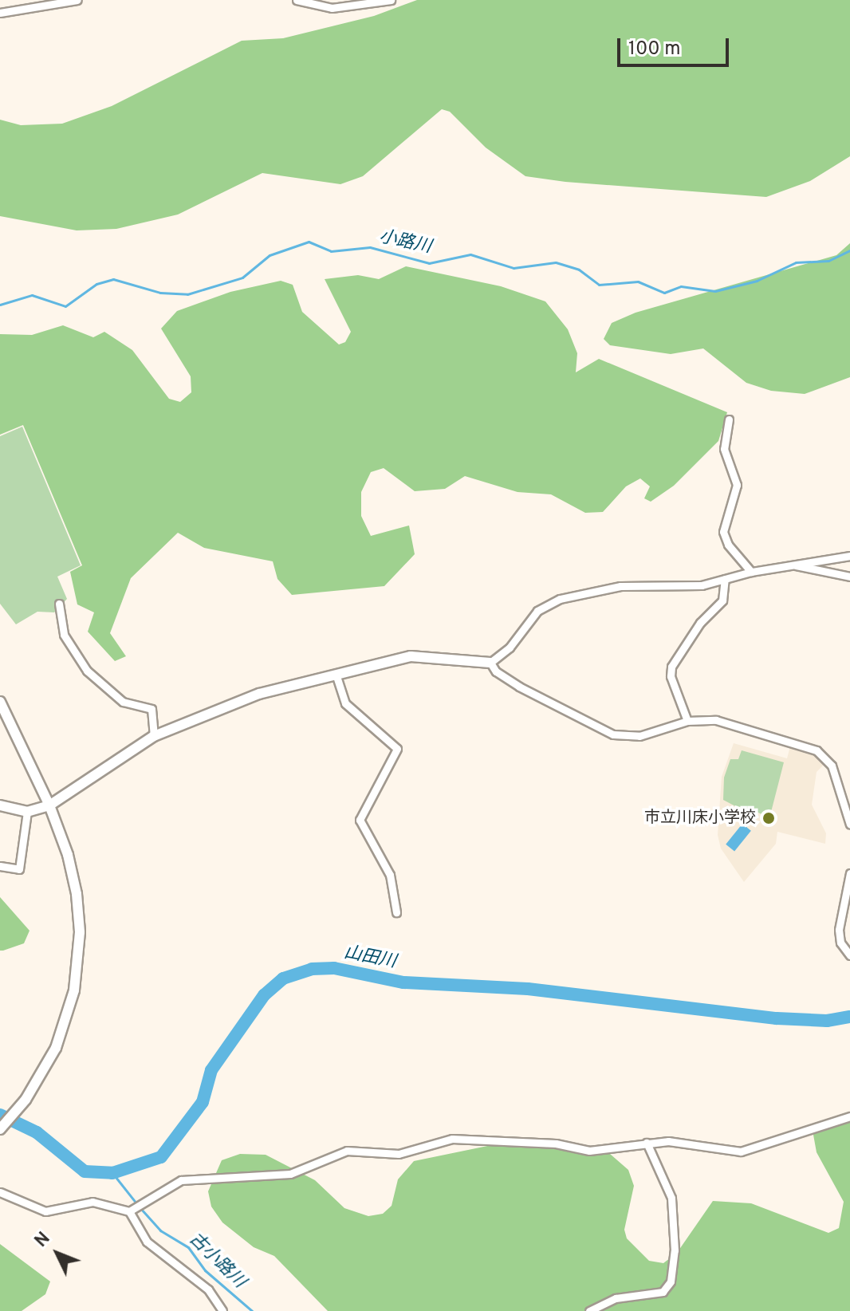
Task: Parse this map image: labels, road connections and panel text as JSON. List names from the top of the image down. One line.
{"water":["小路川","山田川","古小路川"],"places":["市立川床小学校"],"scale_bar":"100 m","north":"top left"}
